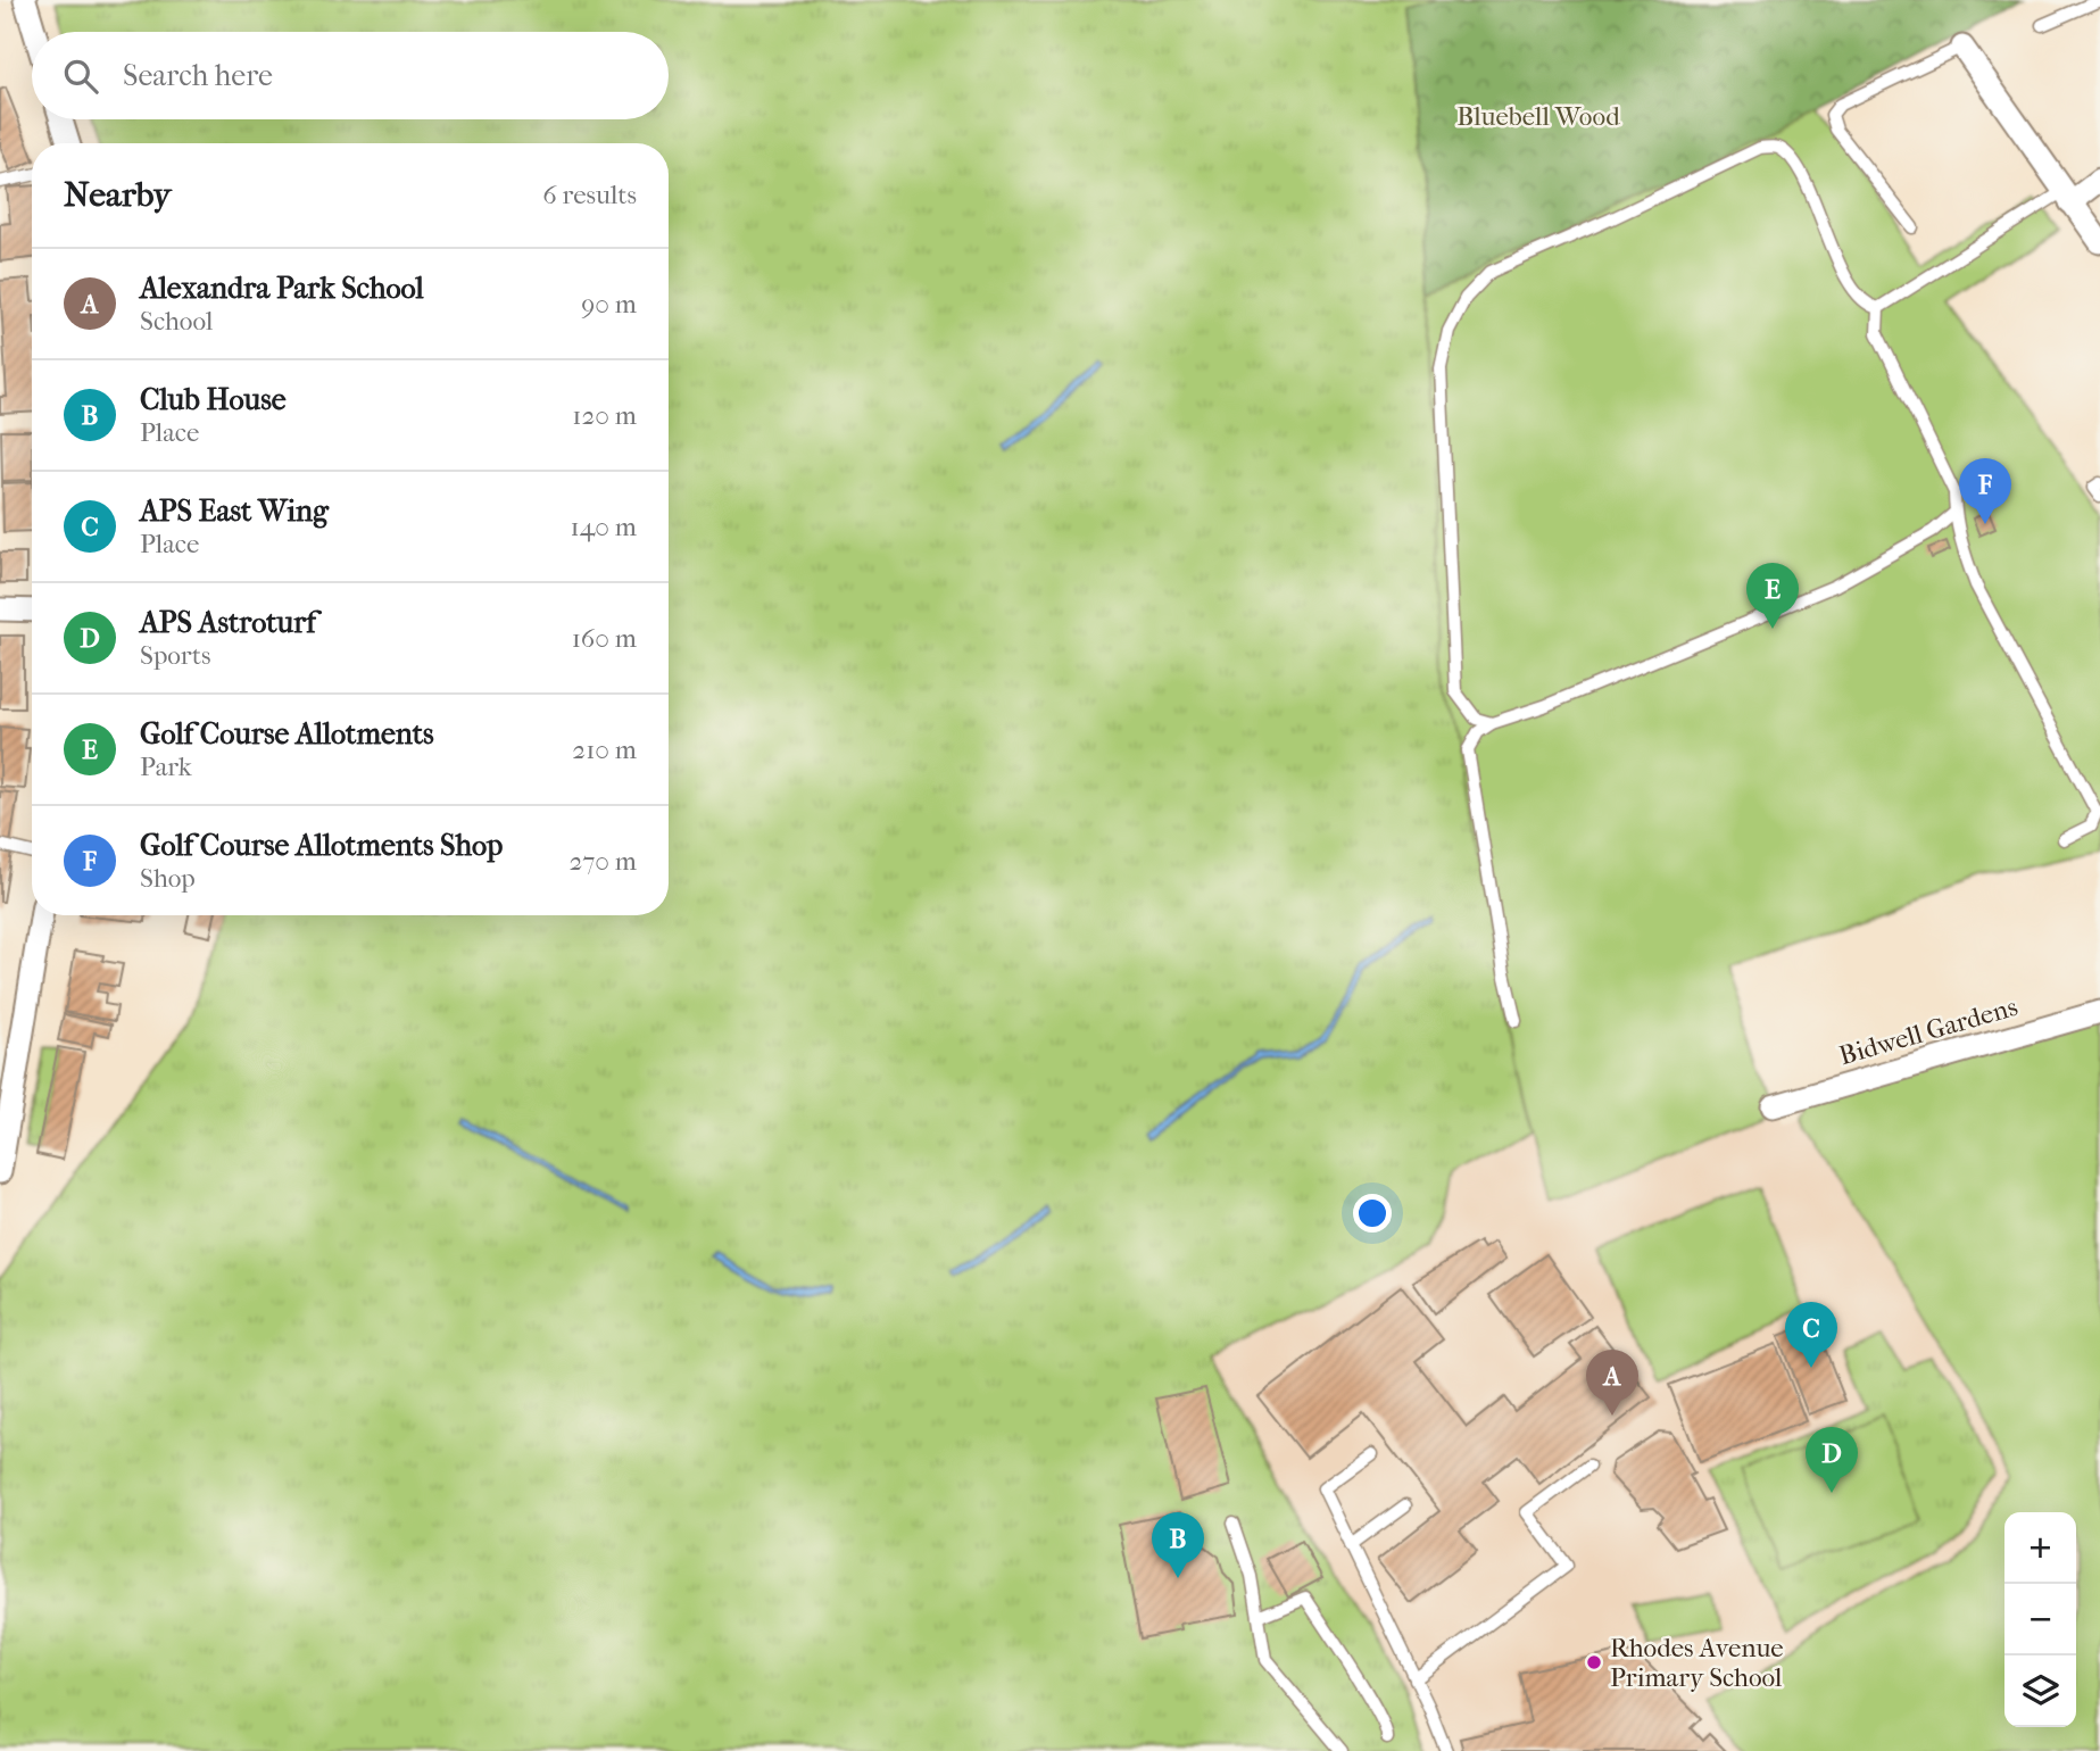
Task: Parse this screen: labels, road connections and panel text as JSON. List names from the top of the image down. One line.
{"streets":{"street":["Bidwell Gardens"]},"parks":["Bluebell Wood"],"places":["Rhodes Avenue Primary School"],"page":{"search":"Search here","heading":["Nearby","6 results"],"list":[{"mark":"A","name":"Alexandra Park School","note":"School","value":"90 m"},{"mark":"B","name":"Club House","note":"Place","value":"120 m"},{"mark":"C","name":"APS East Wing","note":"Place","value":"140 m"},{"mark":"D","name":"APS Astroturf","note":"Sports","value":"160 m"},{"mark":"E","name":"Golf Course Allotments","note":"Park","value":"210 m"},{"mark":"F","name":"Golf Course Allotments Shop","note":"Shop","value":"270 m"}],"pins":["F","E","C","A","D","B"],"map_buttons":["+","−"]}}
